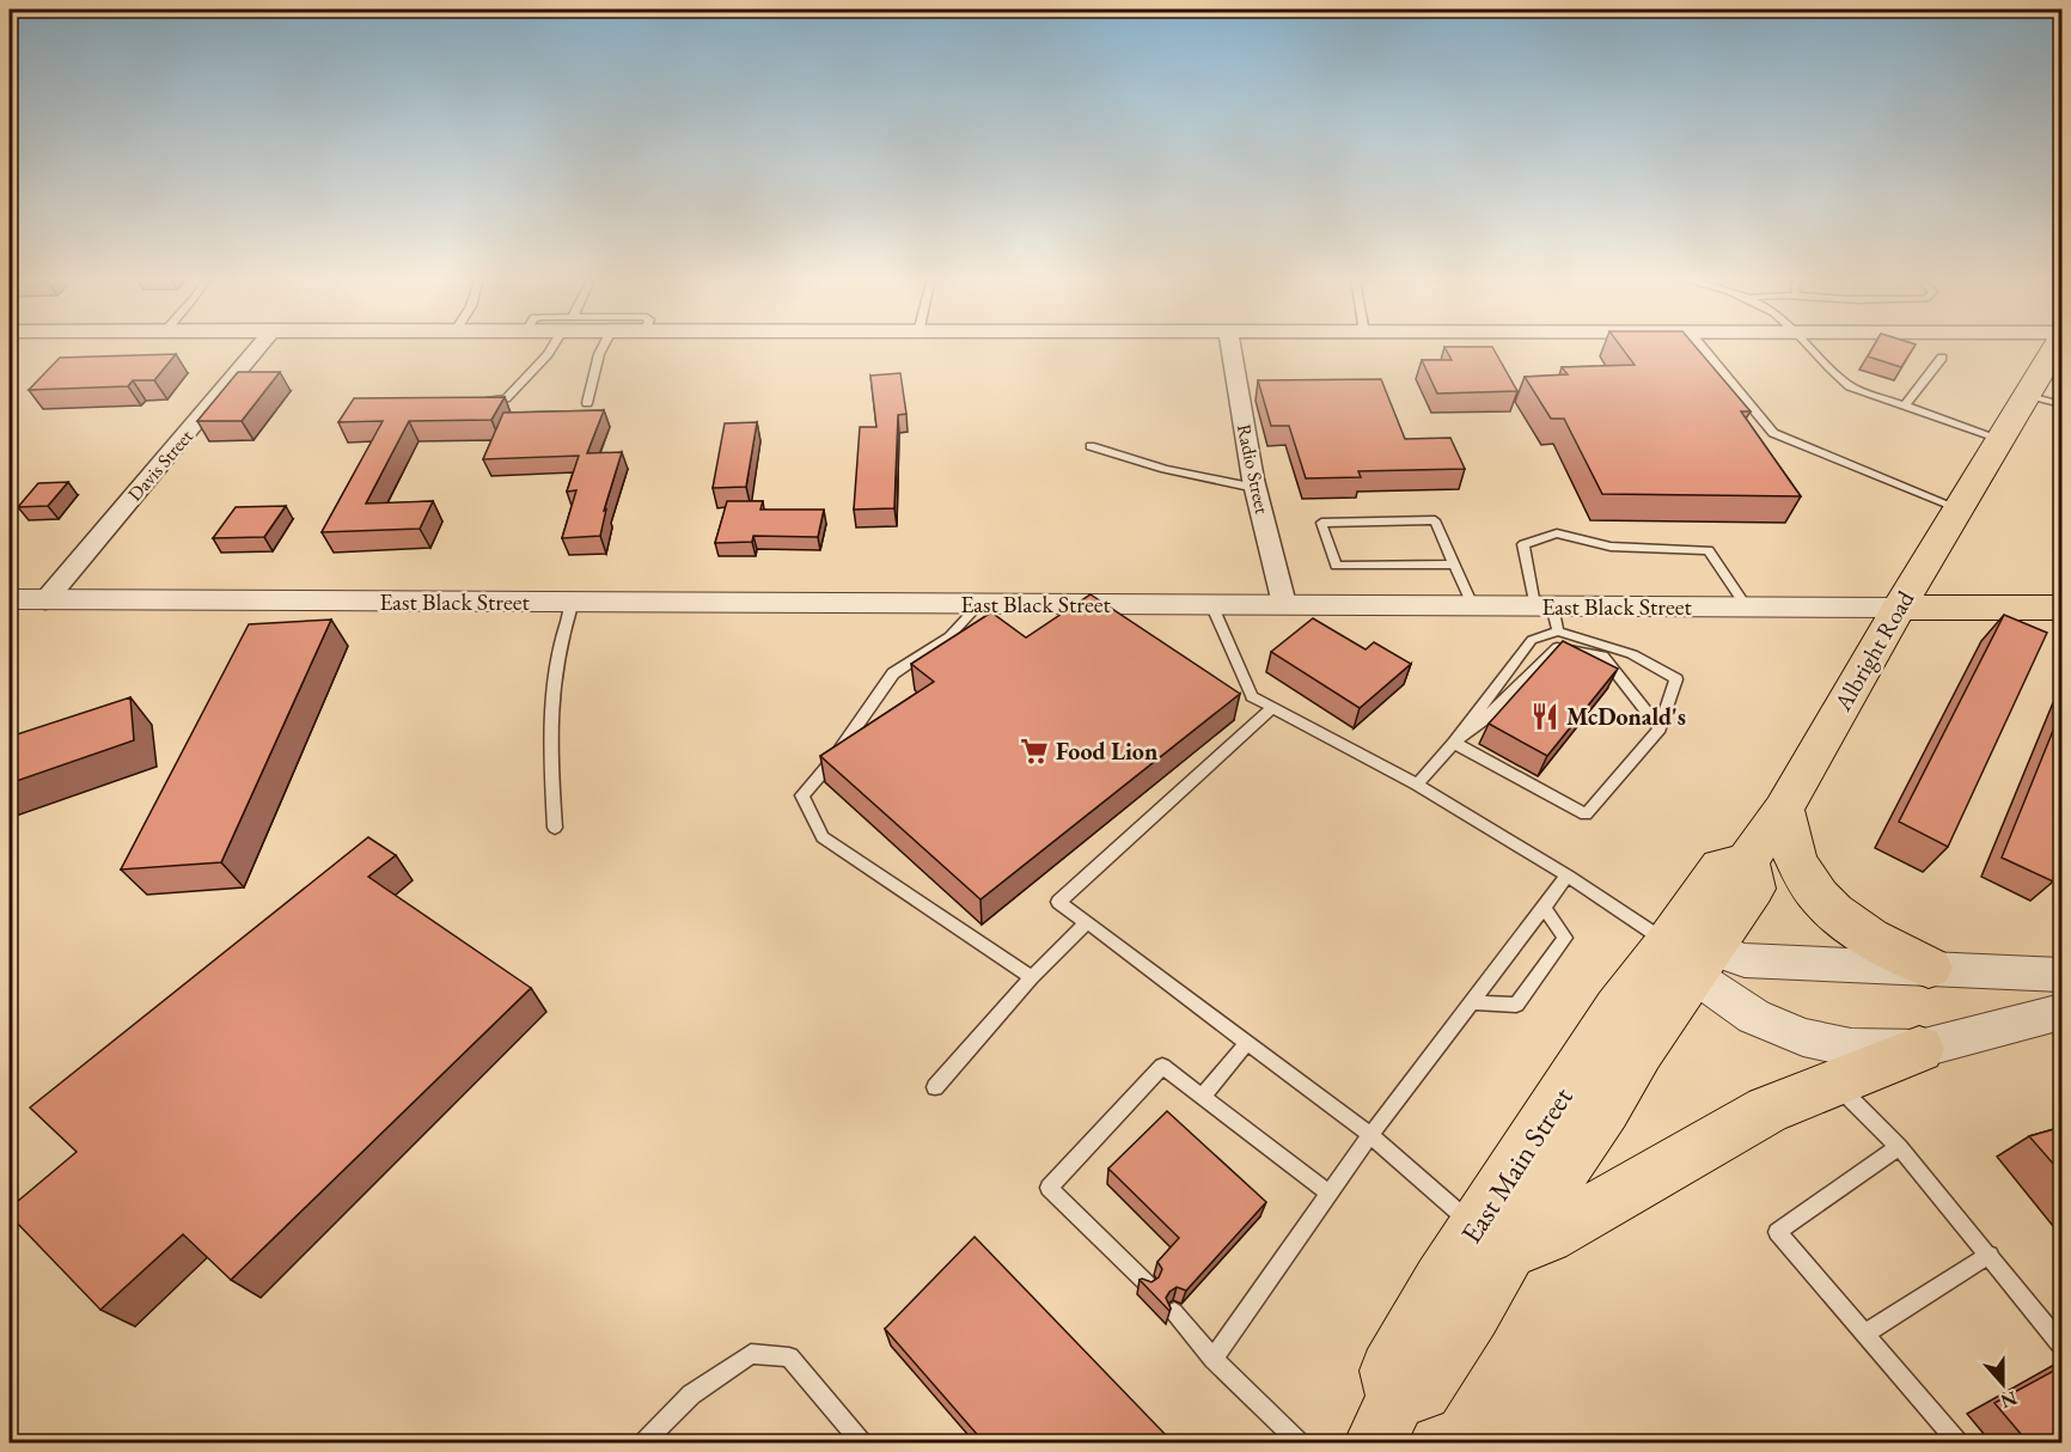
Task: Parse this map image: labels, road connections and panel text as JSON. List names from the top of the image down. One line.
{"streets":{"main road":["East Black Street","Albright Road","East Main Street"],"street":["Davis Street","Radio Street"]},"crossings":[["Davis Street","East Black Street"],["Radio Street","East Black Street"],["East Black Street","Albright Road"],["Albright Road","East Main Street"]],"places":{"restaurant":["McDonald's"],"supermarket":["Food Lion"]},"north":"bottom"}
